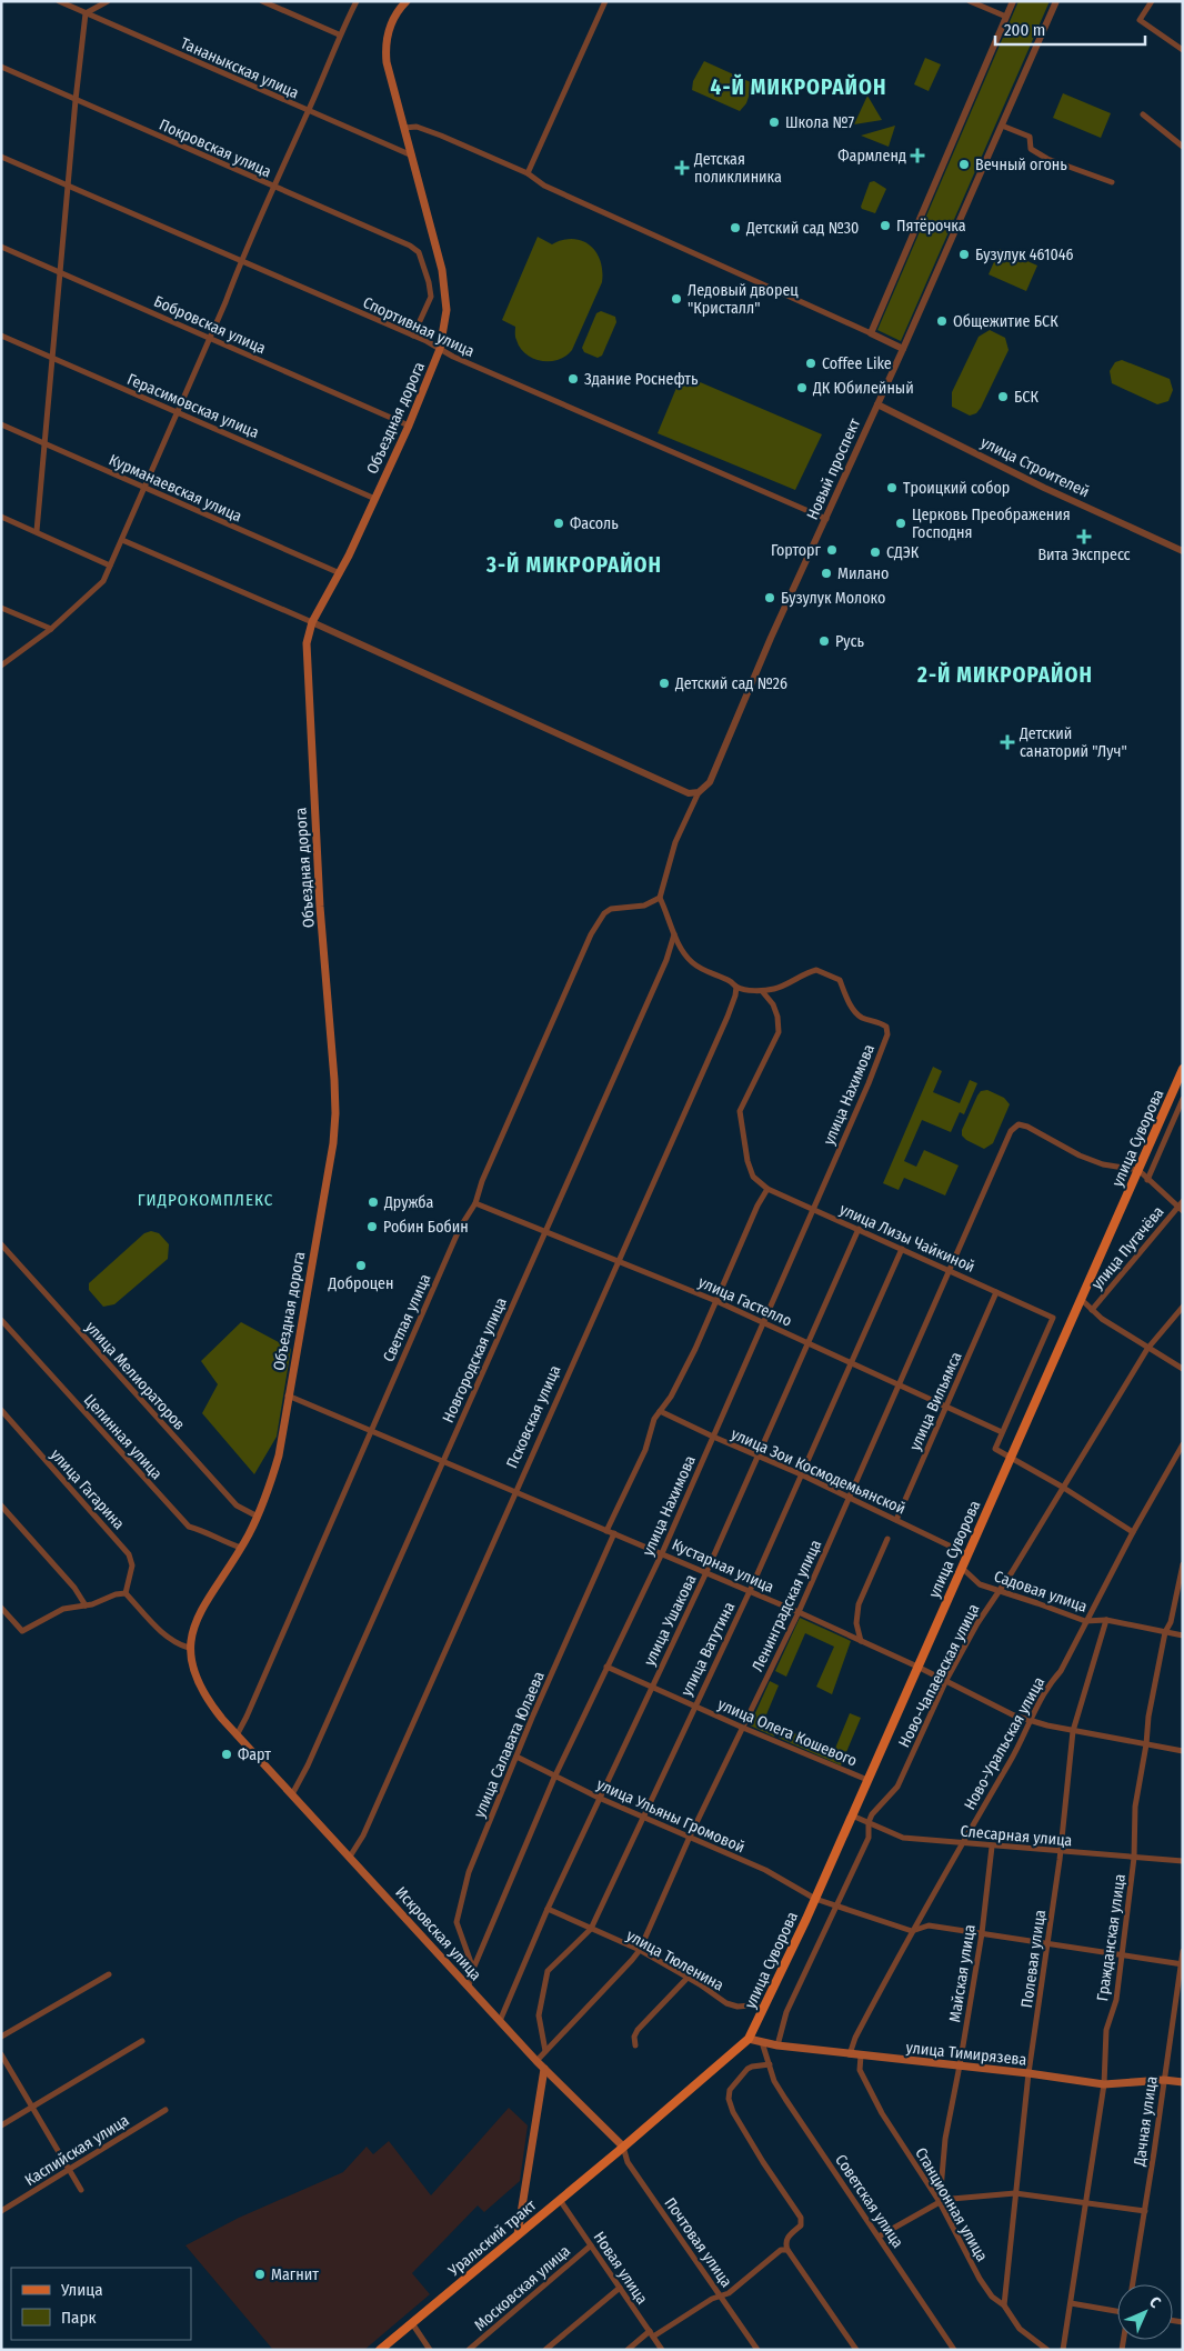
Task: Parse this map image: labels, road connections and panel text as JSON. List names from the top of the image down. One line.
{"streets":{"main road":["Объездная дорога","улица Суворова","Искровская улица","улица Тимирязева","Уральский тракт"],"street":["Тананыкская улица","Покровская улица","Бобровская улица","Спортивная улица","Герасимовская улица","улица Строителей","Новый проспект","Курманаевская улица","улица Нахимова","улица Лизы Чайкиной","улица Пугачёва","улица Гастелло","Светлая улица","Новгородская улица","улица Мелиораторов","улица Вильямса","Псковская улица","Целинная улица","улица Зои Космодемьянской","улица Гагарина","Кустарная улица","Садовая улица","Ленинградская улица","улица Ушакова","улица Ватутина","Ново-Чапаевская улица","улица Олега Кошевого","Ново-Уральская улица","улица Салавата Юлаева","улица Ульяны Громовой","Слесарная улица","Гражданская улица","Полевая улица","улица Тюленина","Майская улица","Дачная улица","Каспийская улица","Советская улица","Станционная улица","Почтовая улица","Новая улица","Московская улица"]},"crossings":[["Тананыкская улица","Объездная дорога"],["Покровская улица","Спортивная улица"],["Бобровская улица","Объездная дорога"],["Спортивная улица","Объездная дорога"],["Спортивная улица","Новый проспект"],["Герасимовская улица","Объездная дорога"],["Объездная дорога","Курманаевская улица"],["Объездная дорога","Светлая улица"],["Объездная дорога","улица Мелиораторов"],["Объездная дорога","Целинная улица"],["Объездная дорога","Кустарная улица"],["Объездная дорога","Искровская улица"],["улица Строителей","Новый проспект"],["улица Нахимова","улица Лизы Чайкиной"],["улица Нахимова","улица Гастелло"],["улица Нахимова","улица Зои Космодемьянской"],["улица Нахимова","Кустарная улица"],["улица Нахимова","улица Олега Кошевого"],["улица Нахимова","улица Салавата Юлаева"],["улица Нахимова","улица Ульяны Громовой"],["улица Нахимова","Искровская улица"],["улица Суворова","улица Зои Космодемьянской"],["улица Суворова","Кустарная улица"],["улица Суворова","Садовая улица"],["улица Суворова","Ленинградская улица"],["улица Суворова","улица Олега Кошевого"],["улица Суворова","улица Ульяны Громовой"],["улица Суворова","Слесарная улица"],["улица Суворова","улица Тюленина"],["улица Суворова","улица Тимирязева"],["улица Суворова","Уральский тракт"],["улица Лизы Чайкиной","улица Гастелло"],["улица Лизы Чайкиной","улица Вильямса"],["улица Лизы Чайкиной","Ленинградская улица"],["улица Лизы Чайкиной","улица Ушакова"],["улица Лизы Чайкиной","улица Ватутина"],["улица Гастелло","Светлая улица"],["улица Гастелло","Новгородская улица"],["улица Гастелло","улица Вильямса"],["улица Гастелло","Псковская улица"],["улица Гастелло","Ленинградская улица"],["улица Гастелло","улица Ушакова"],["улица Гастелло","улица Ватутина"],["Светлая улица","Кустарная улица"],["Светлая улица","Искровская улица"],["Новгородская улица","Кустарная улица"],["Новгородская улица","Искровская улица"],["улица Вильямса","улица Зои Космодемьянской"],["Псковская улица","Кустарная улица"],["Псковская улица","Искровская улица"],["улица Зои Космодемьянской","Ленинградская улица"],["улица Зои Космодемьянской","улица Ушакова"],["улица Зои Космодемьянской","улица Ватутина"],["Кустарная улица","Ленинградская улица"],["Кустарная улица","улица Ушакова"],["Кустарная улица","улица Ватутина"],["Кустарная улица","Ново-Чапаевская улица"],["Кустарная улица","Ново-Уральская улица"],["Кустарная улица","улица Салавата Юлаева"],["Кустарная улица","Гражданская улица"],["Кустарная улица","Полевая улица"],["Садовая улица","Ново-Чапаевская улица"],["Садовая улица","Ново-Уральская улица"],["Садовая улица","Гражданская улица"],["Садовая улица","Полевая улица"],["Ленинградская улица","улица Ватутина"],["Ленинградская улица","улица Олега Кошевого"],["Ленинградская улица","улица Ульяны Громовой"],["Ленинградская улица","Искровская улица"],["Ленинградская улица","улица Тюленина"],["улица Ушакова","улица Олега Кошевого"],["улица Ушакова","улица Ульяны Громовой"],["улица Ушакова","Искровская улица"],["улица Ушакова","улица Тюленина"],["улица Ватутина","улица Олега Кошевого"],["улица Ватутина","улица Ульяны Громовой"],["улица Ватутина","улица Тюленина"],["Ново-Чапаевская улица","улица Ульяны Громовой"],["Ново-Чапаевская улица","Слесарная улица"],["Ново-Чапаевская улица","улица Тимирязева"],["Ново-Уральская улица","улица Ульяны Громовой"],["Ново-Уральская улица","Слесарная улица"],["Ново-Уральская улица","улица Тимирязева"],["улица Салавата Юлаева","улица Ульяны Громовой"],["Слесарная улица","Гражданская улица"],["Слесарная улица","Полевая улица"],["Слесарная улица","Майская улица"],["Искровская улица","Уральский тракт"],["Искровская улица","Почтовая улица"],["Гражданская улица","улица Тимирязева"],["Полевая улица","улица Тимирязева"],["Полевая улица","Станционная улица"],["Майская улица","улица Тимирязева"],["Майская улица","Станционная улица"],["улица Тимирязева","Дачная улица"],["улица Тимирязева","Советская улица"],["улица Тимирязева","Станционная улица"],["улица Тимирязева","Уральский тракт"],["Уральский тракт","Почтовая улица"],["Уральский тракт","Новая улица"],["Новая улица","Московская улица"]],"districts":["4-Й МИКРОРАЙОН","3-Й МИКРОРАЙОН","2-Й МИКРОРАЙОН","ГИДРОКОМПЛЕКС"],"places":{"other":["Школа №7","Вечный огонь","Пятёрочка","Детский сад №30","Бузулук 461046","Ледовый дворец \"Кристалл\"","Общежитие БСК","Coffee Like","Здание Роснефть","ДК Юбилейный","БСК","Троицкий собор","Фасоль","Церковь Преображения Господня","Горторг","СДЭК","Милано","Бузулук Молоко","Русь","Детский сад №26","Дружба","Робин Бобин","Доброцен","Фарт","Магнит"],"health":["Фармленд","Детская поликлиника","Вита Экспресс","Детский санаторий \"Луч\""]},"legend":["Улица","Парк"],"scale_bar":"200 m","north":"top right"}
